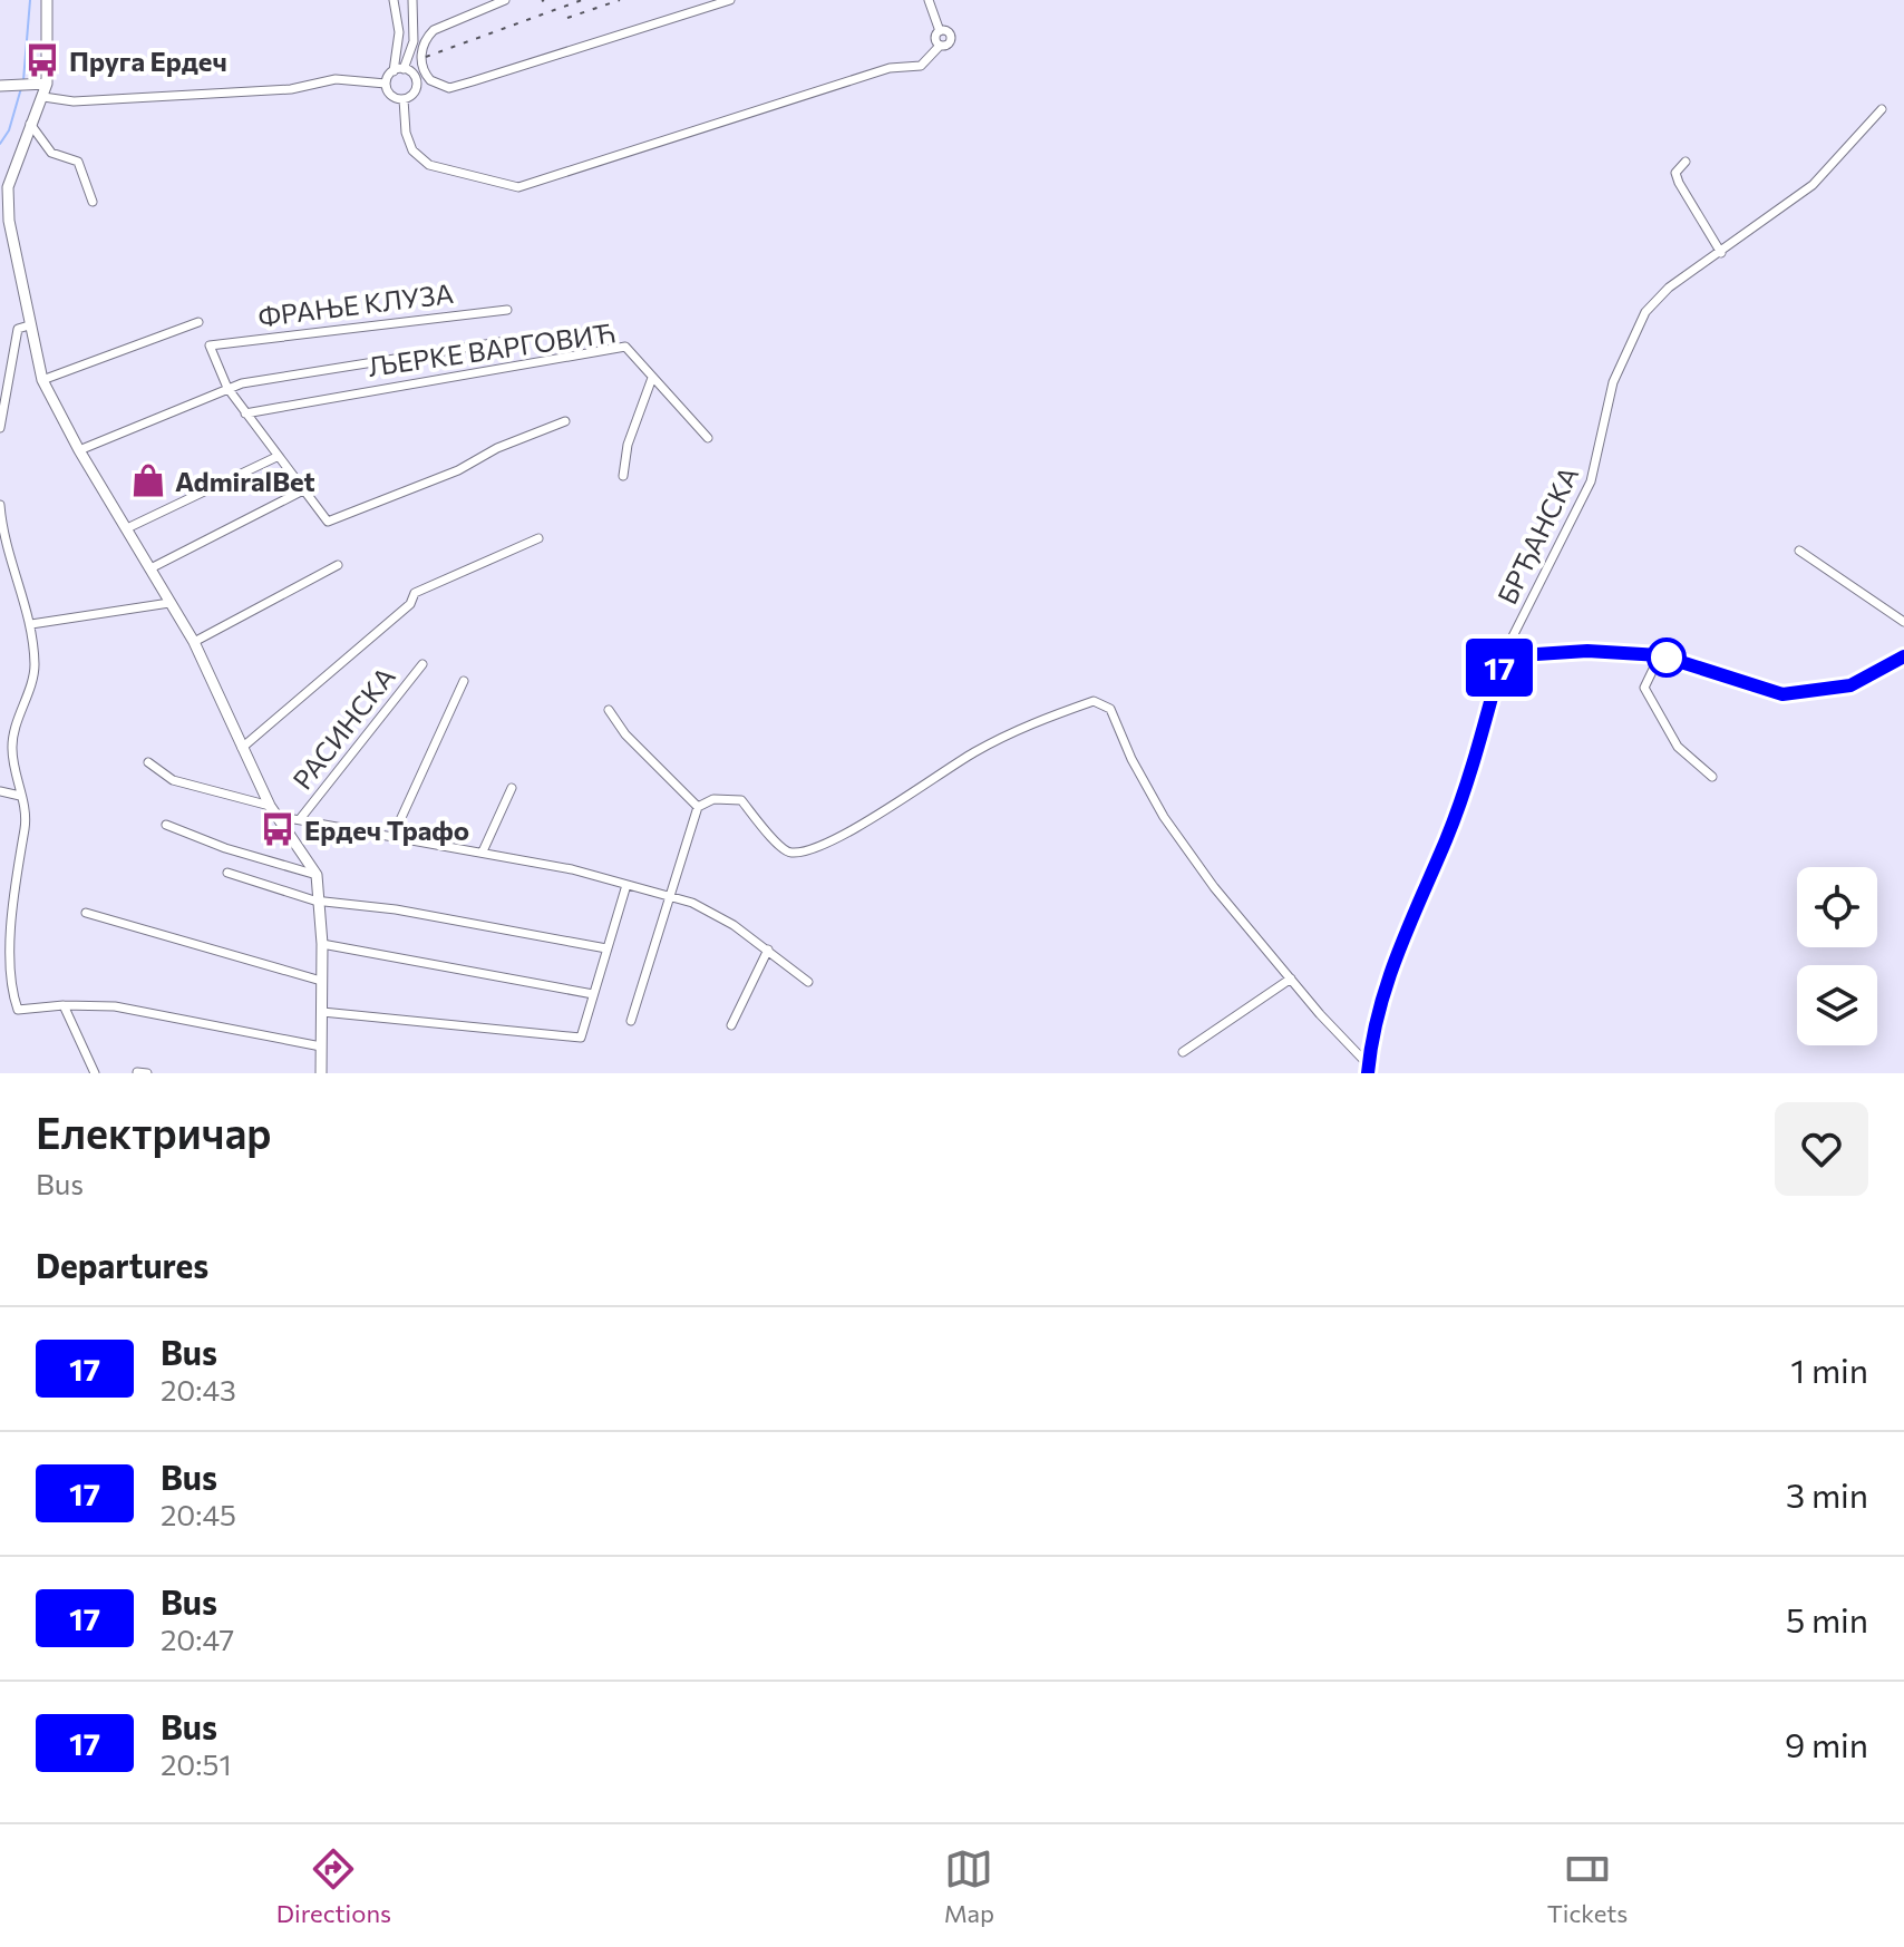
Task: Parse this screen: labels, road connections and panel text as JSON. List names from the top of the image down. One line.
{"streets":{"street":["ФРАЊЕ КЛУЗА","ЉЕРКЕ ВАРГОВИЋ","БРЂАНСКА","РАСИНСКА"]},"places":{"bus stop":["Пруга Ердеч","Ердеч Трафо"],"shop":["AdmiralBet"]},"lines":["bus line 17"],"page":{"on_map":"17","heading":[["Електричар","Bus"],"Departures"],"list":[{"mark":"17","name":"Bus","note":"20:43","value":"1 min"},{"mark":"17","name":"Bus","note":"20:45","value":"3 min"},{"mark":"17","name":"Bus","note":"20:47","value":"5 min"},{"mark":"17","name":"Bus","note":"20:51","value":"9 min"}],"tabs":["Directions","Map","Tickets"]}}
